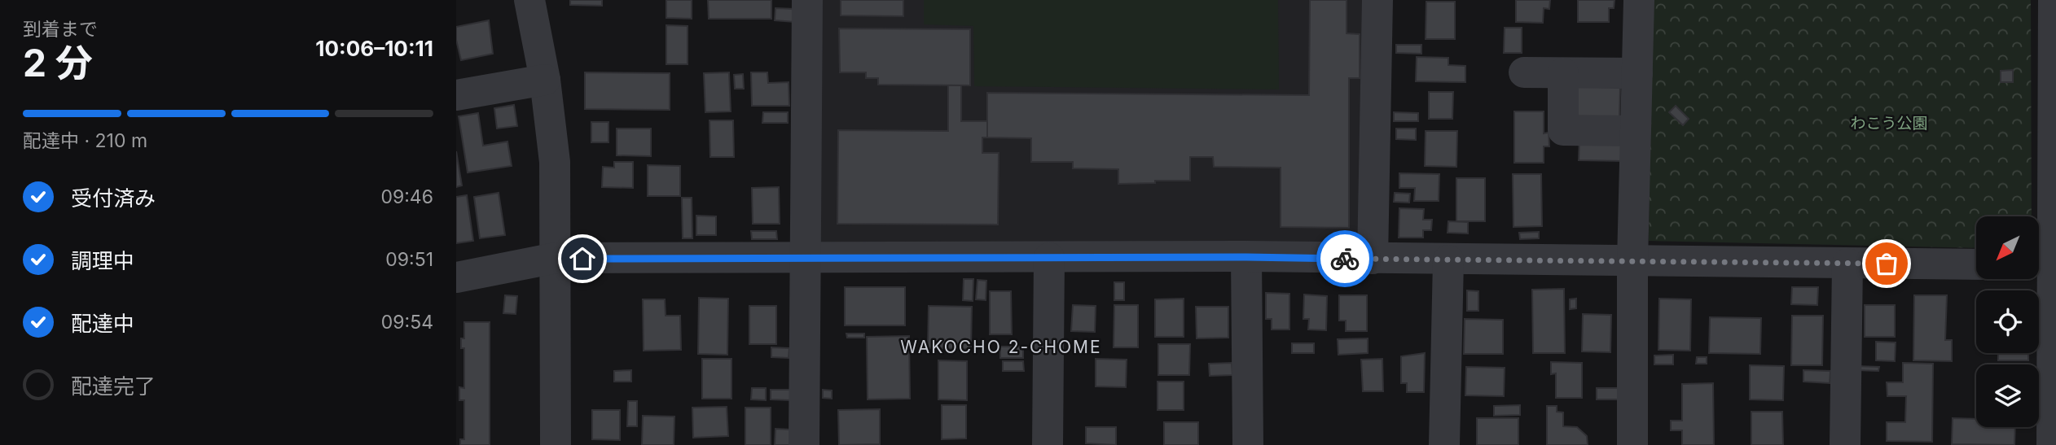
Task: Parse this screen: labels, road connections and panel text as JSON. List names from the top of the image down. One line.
{"districts":["WAKOCHO 2-CHOME"],"parks":["わこう公園"],"north":"bottom left","page":{"heading":["2 分","到着まで","10:06–10:11"],"bar":"配達中 · 210 m","list":[["受付済み","09:46"],["調理中","09:51"],["配達中","09:54"],"配達完了"]}}
